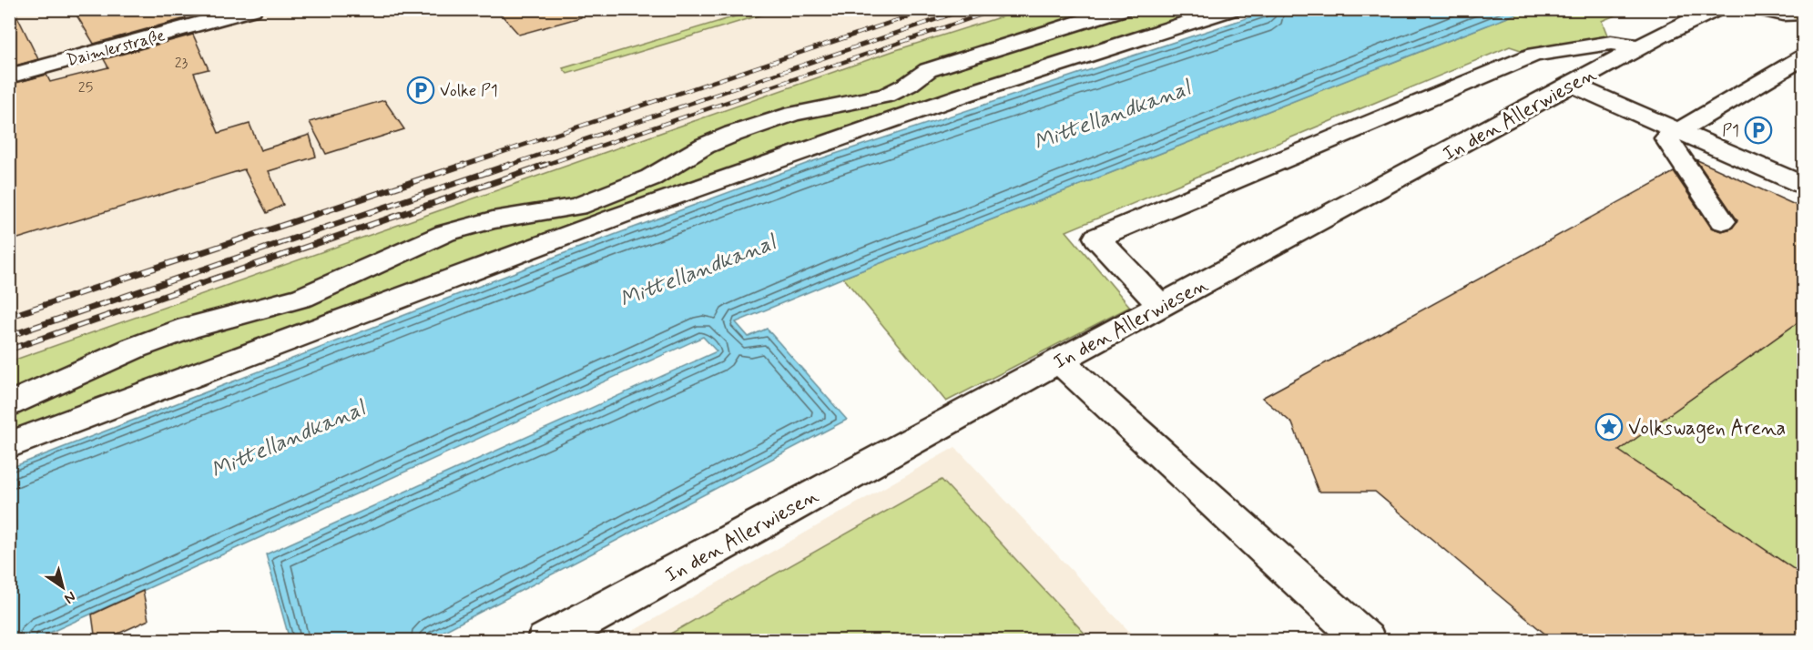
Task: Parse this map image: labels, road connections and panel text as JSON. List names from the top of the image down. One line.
{"streets":{"street":["Daimlerstraße","In den Allerwiesen"]},"water":["Mittellandkanal"],"places":{"parking":["Volke P1","P1"],"place":["Volkswagen Arena"]},"house_numbers":["23","25"],"north":"bottom right"}
